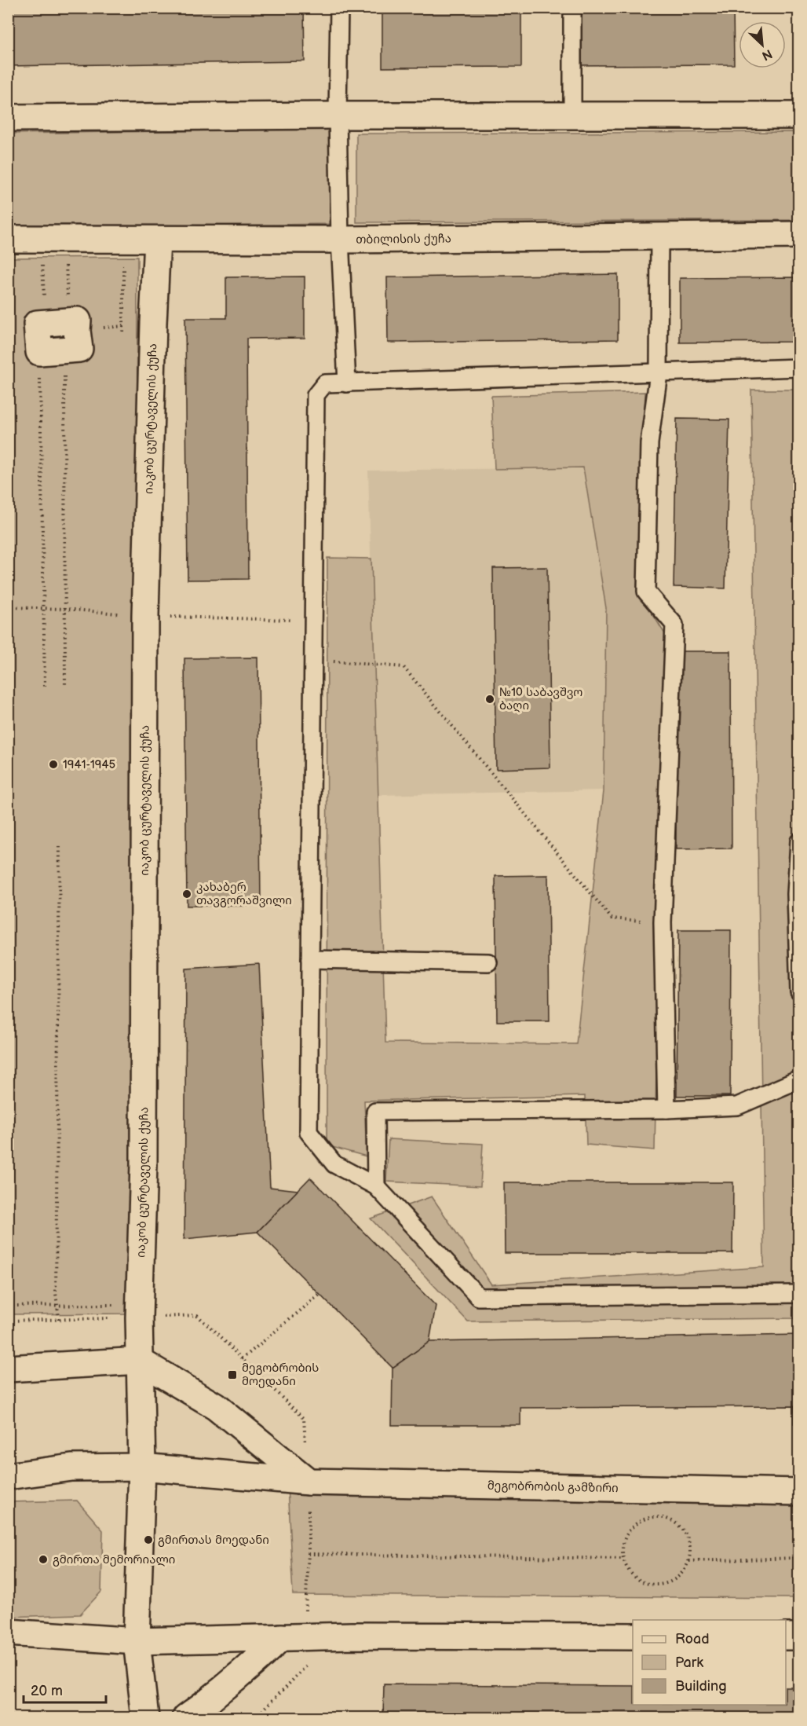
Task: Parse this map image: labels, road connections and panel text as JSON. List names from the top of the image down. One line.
{"streets":{"main road":["თბილისის ქუჩა","იაკობ ცურტაველის ქუჩა","მეგობრობის გამზირი"]},"crossings":[["თბილისის ქუჩა","იაკობ ცურტაველის ქუჩა"]],"places":{"other":["№10 საბავშვო ბაღი","1941-1945","კახაბერ თავგორაშვილი","გმირთას მოედანი","გმირთა მემორიალი"],"transit":["მეგობრობის მოედანი"]},"legend":["Road","Park","Building"],"scale_bar":"20 m","north":"bottom right"}
